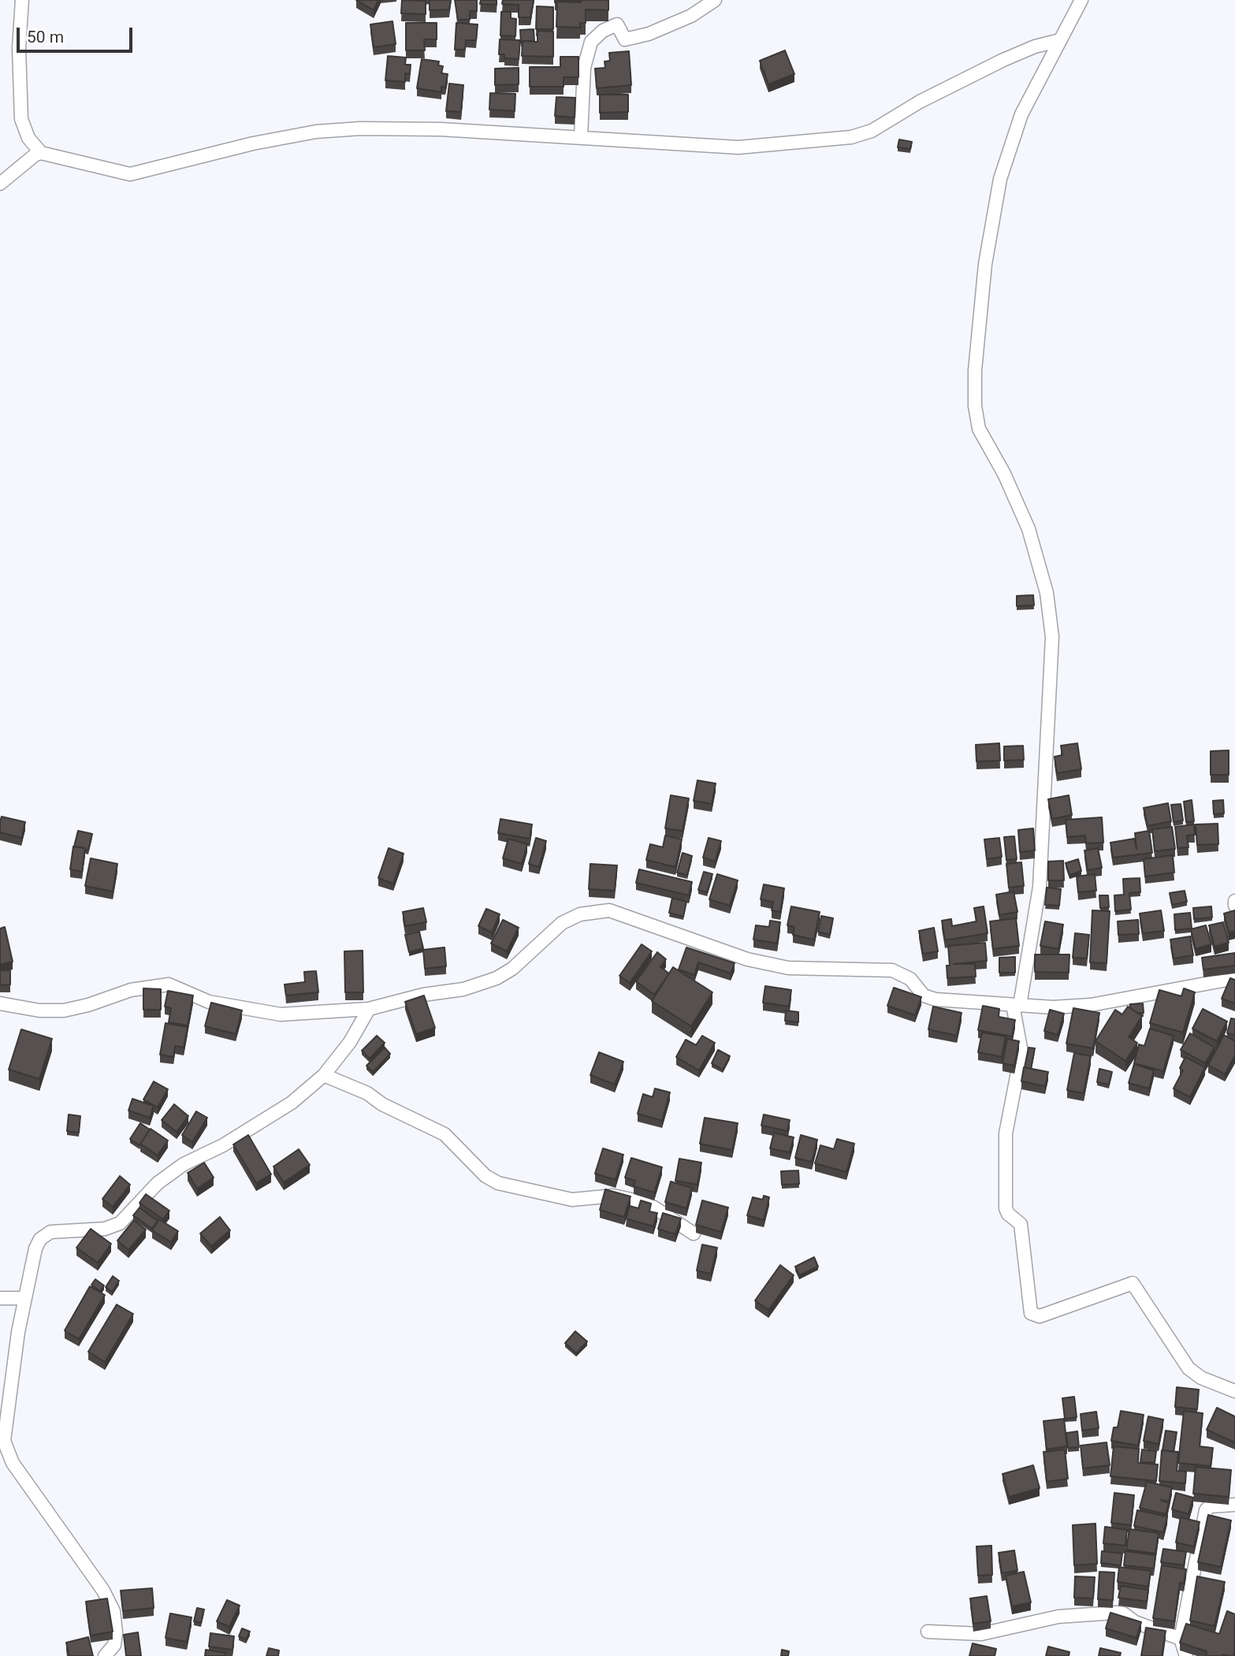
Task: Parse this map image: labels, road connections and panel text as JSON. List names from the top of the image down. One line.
{"scale_bar":"50 m"}
